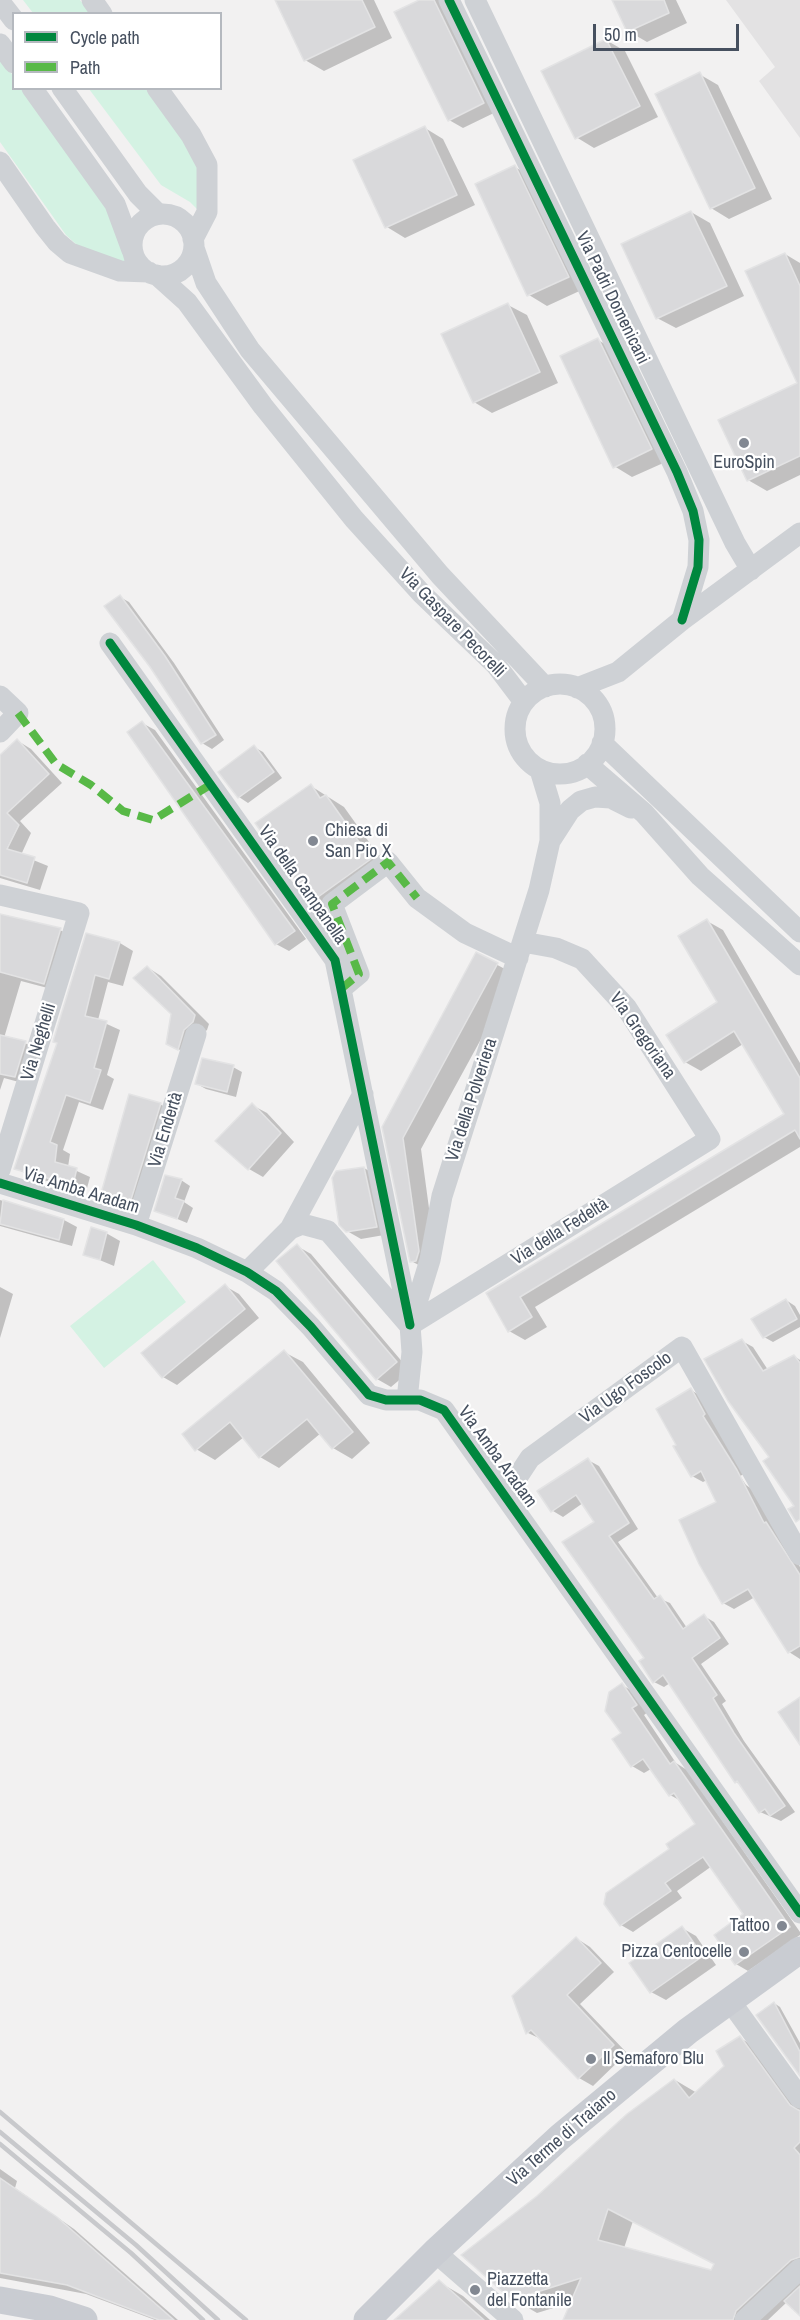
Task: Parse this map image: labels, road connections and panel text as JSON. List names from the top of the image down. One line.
{"streets":{"main road":["Via Terme di Traiano"],"street":["Via Padri Domenicani","Via Gaspare Pecorelli","Via della Campanella","Via Gregoriana","Via Neghelli","Via della Polveriera","Via Endertà","Via Amba Aradam","Via della Fedeltà","Via Ugo Foscolo"]},"crossings":[["Via Gaspare Pecorelli","Via della Polveriera"],["Via della Campanella","Via Gregoriana"],["Via della Campanella","Via della Polveriera"],["Via della Campanella","Via della Fedeltà"],["Via Gregoriana","Via della Polveriera"],["Via Gregoriana","Via della Fedeltà"],["Via della Polveriera","Via Amba Aradam"],["Via della Polveriera","Via della Fedeltà"],["Via Endertà","Via Amba Aradam"],["Via Amba Aradam","Via Ugo Foscolo"]],"places":["EuroSpin","Chiesa di San Pio X","Tattoo","Pizza Centocelle","Il Semaforo Blu","Piazzetta del Fontanile"],"legend":["Cycle path","Path"],"scale_bar":"50 m"}
